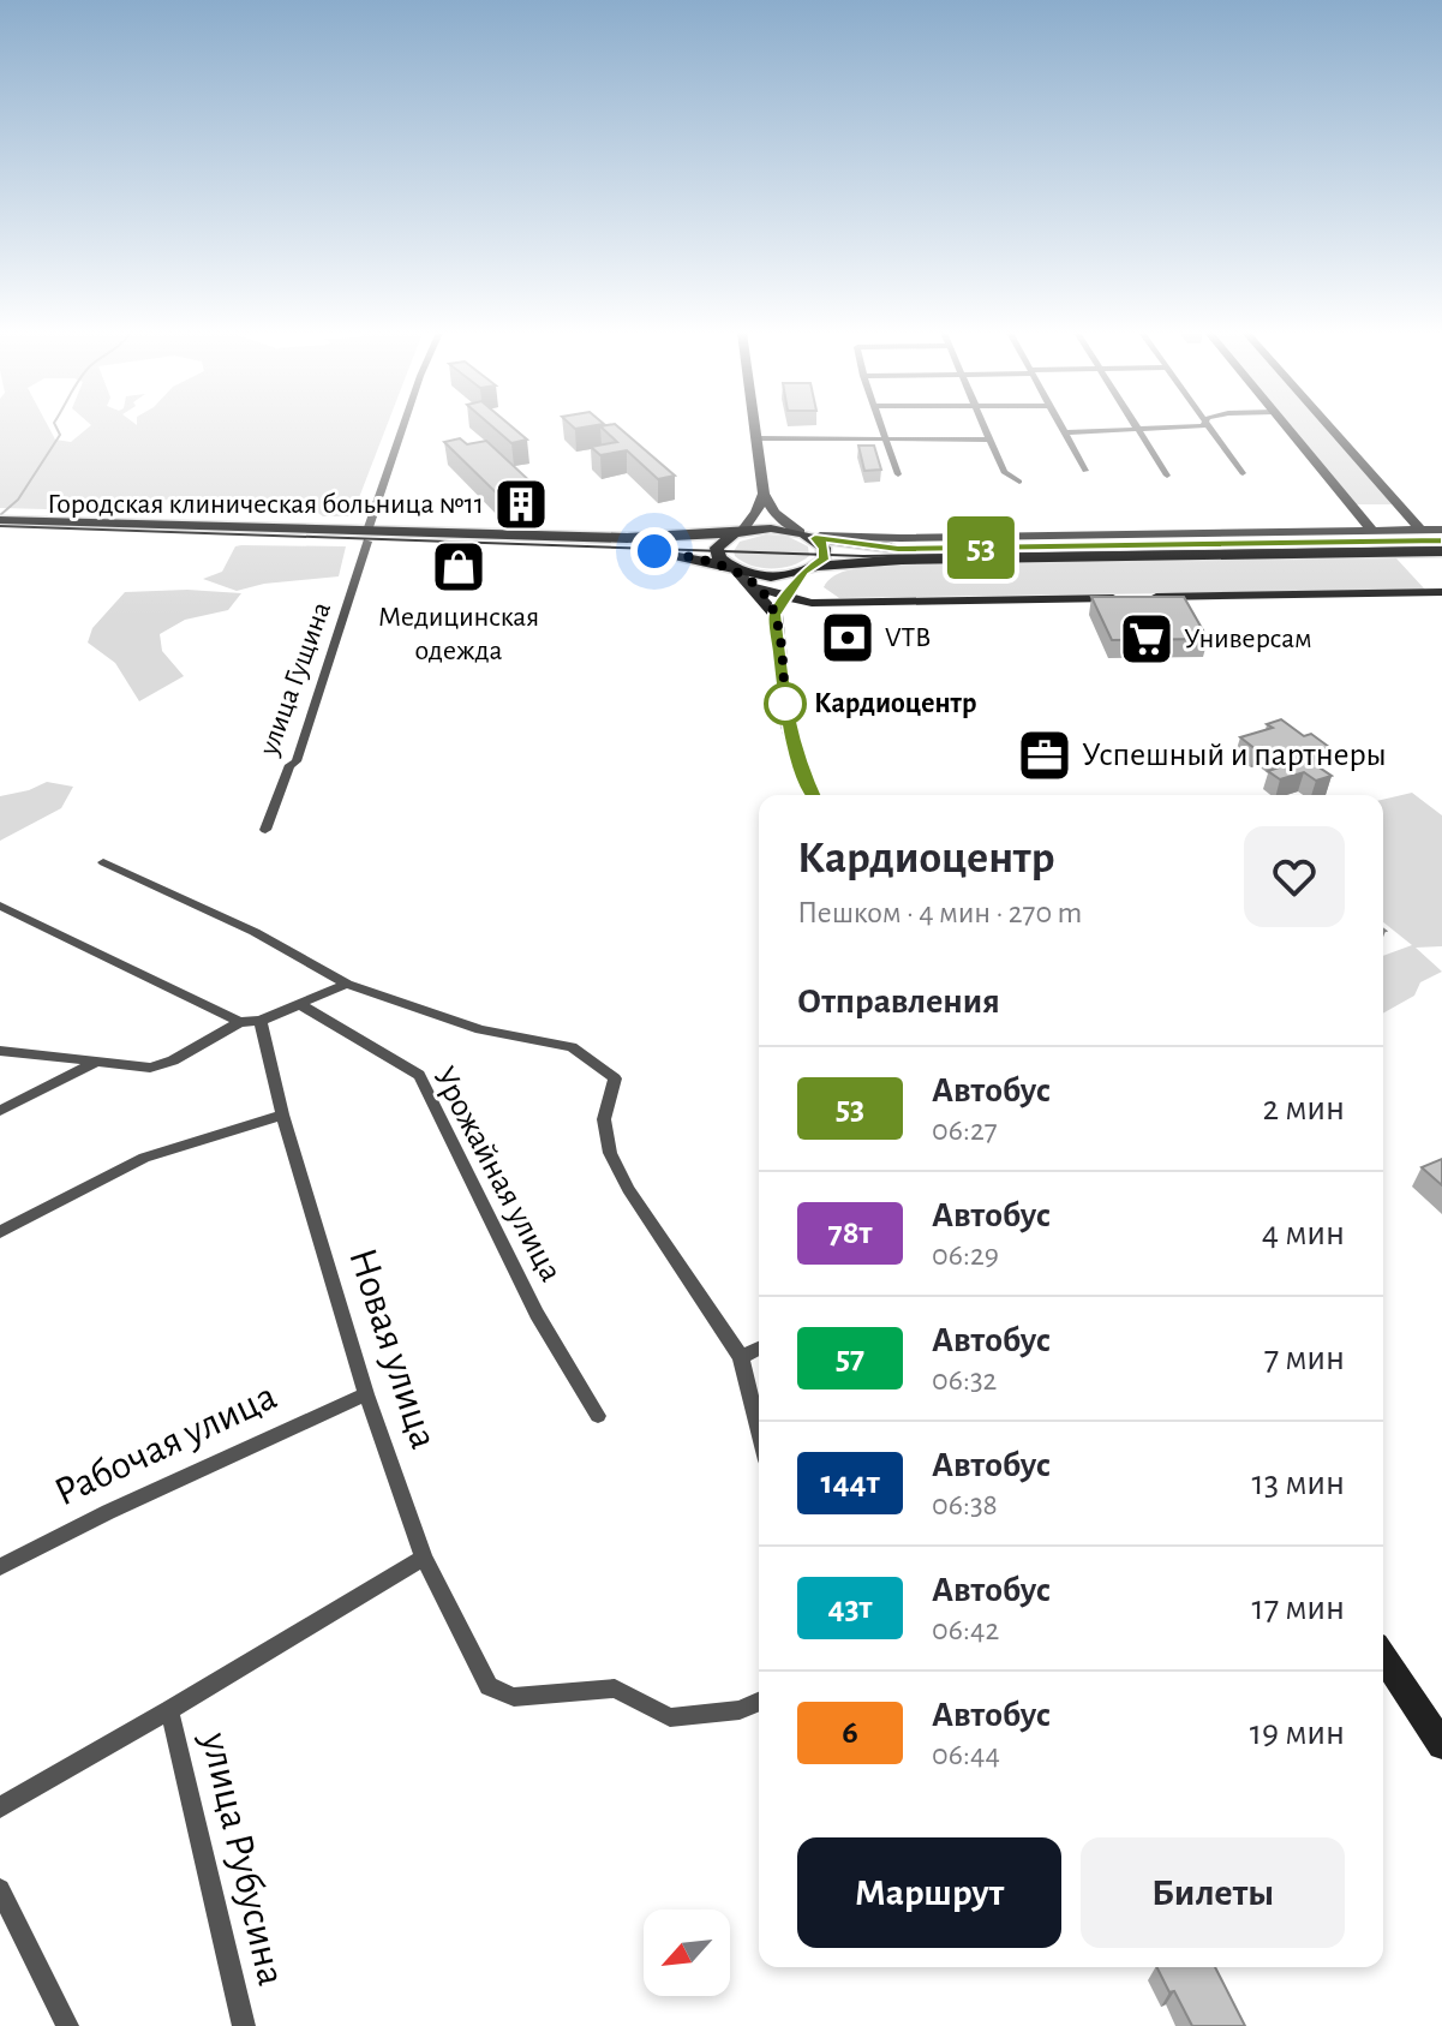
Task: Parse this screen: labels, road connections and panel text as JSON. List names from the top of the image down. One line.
{"streets":{"street":["улица Гущина","Урожайная улица","Новая улица","Рабочая улица","улица Рубусина"]},"crossings":[["Новая улица","Рабочая улица"],["Новая улица","улица Рубусина"]],"places":{"building":["Городская клиническая больница №11"],"shop":["Медицинская одежда"],"bank":["VTB"],"supermarket":["Универсам"],"other":["Кардиоцентр"],"office":["Успешный и партнеры"]},"lines":["bus line 53"],"north":"bottom left","page":{"on_map":"53","heading":[["Кардиоцентр","Пешком · 4 мин · 270 m"],"Отправления"],"list":[{"mark":"53","name":"Автобус","note":"06:27","value":"2 мин"},{"mark":"78т","name":"Автобус","note":"06:29","value":"4 мин"},{"mark":"57","name":"Автобус","note":"06:32","value":"7 мин"},{"mark":"144т","name":"Автобус","note":"06:38","value":"13 мин"},{"mark":"43т","name":"Автобус","note":"06:42","value":"17 мин"},{"mark":"6","name":"Автобус","note":"06:44","value":"19 мин"}],"buttons":["Маршрут","Билеты"]}}
